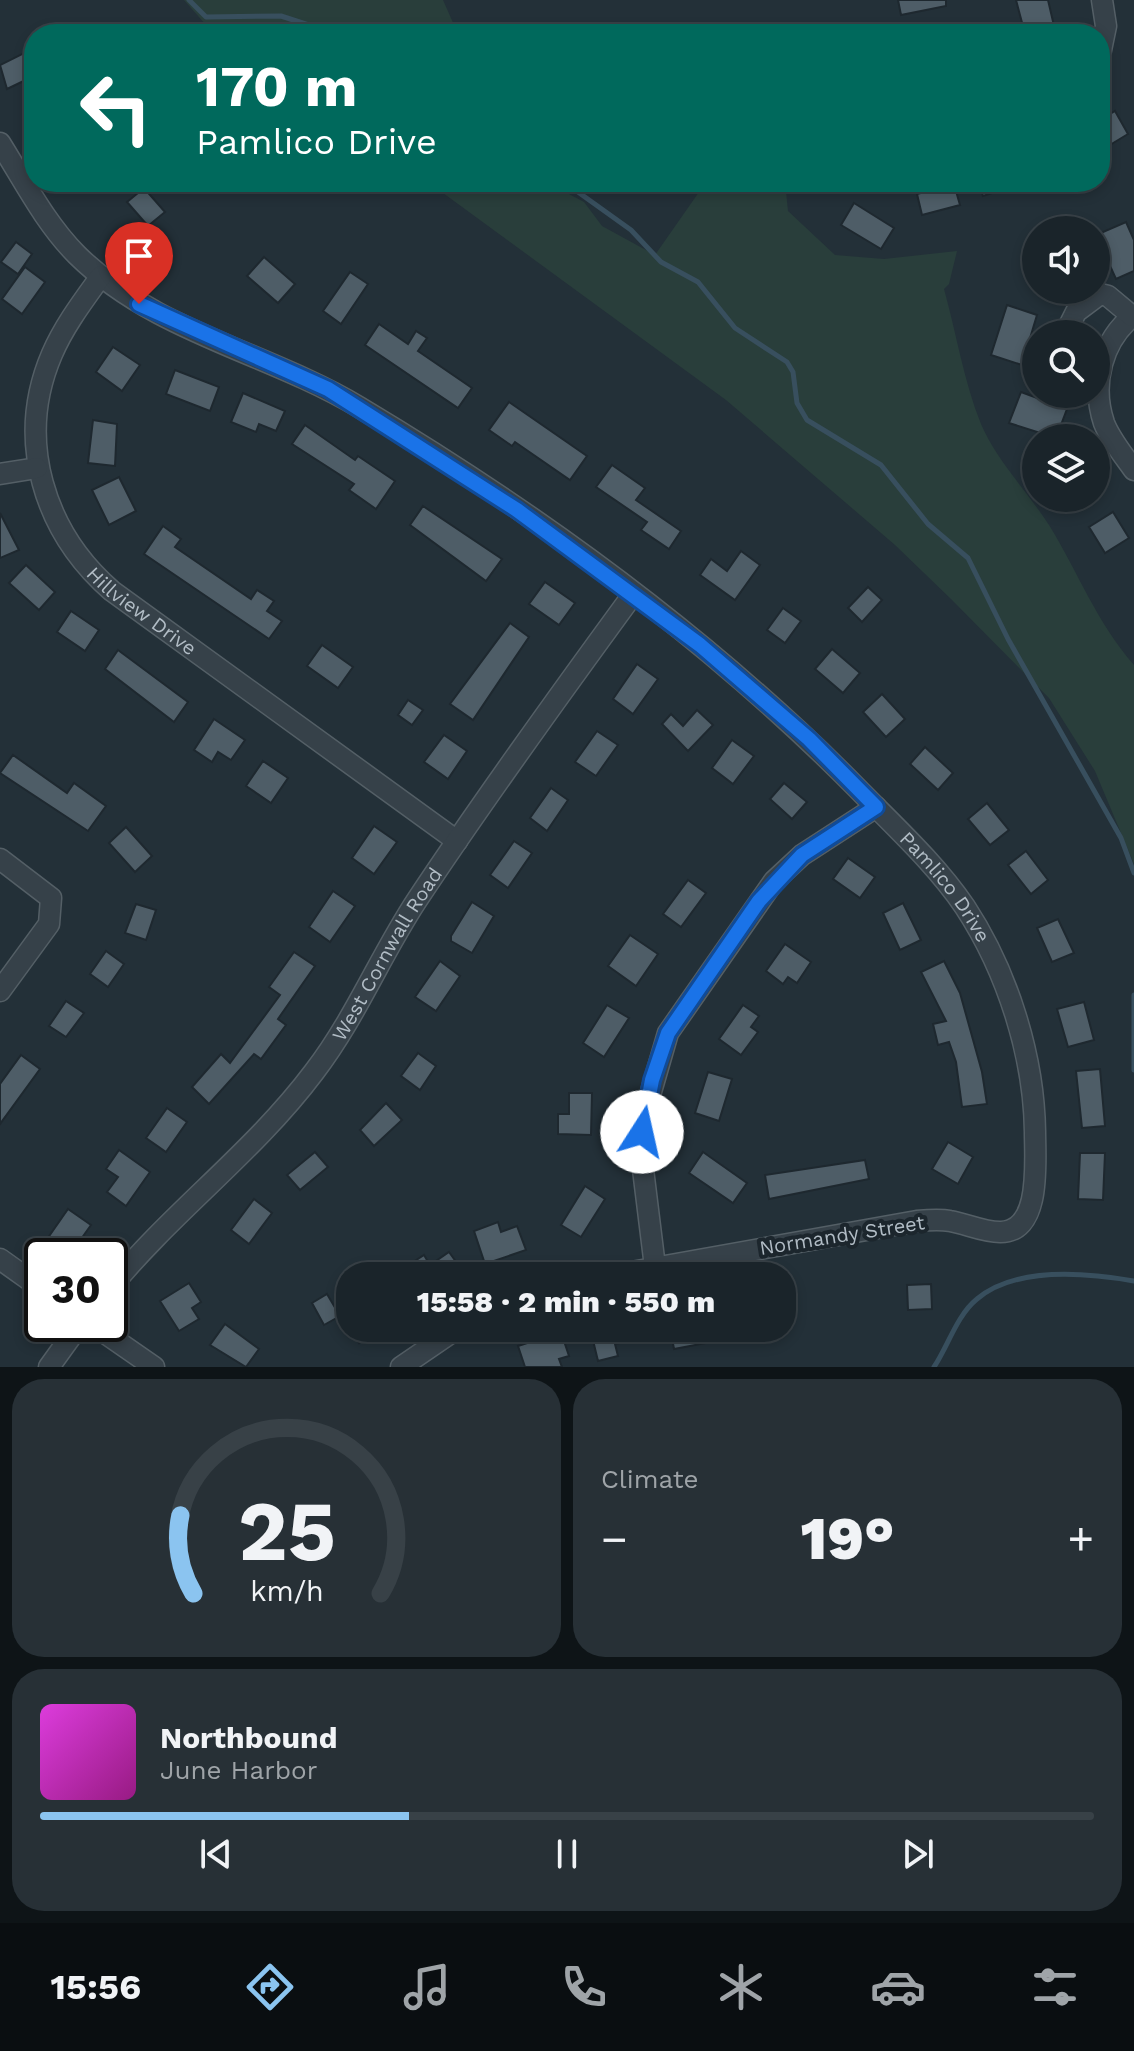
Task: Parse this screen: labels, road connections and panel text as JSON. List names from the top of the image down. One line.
{"streets":{"street":["Hillview Drive","Pamlico Drive","West Cornwall Road","Normandy Street"]},"crossings":[["Hillview Drive","Pamlico Drive"],["Hillview Drive","West Cornwall Road"],["Pamlico Drive","West Cornwall Road"],["Pamlico Drive","Normandy Street"]],"page":{"turn":["170 m","Pamlico Drive"],"limit":"30","trip":"15:58 · 2 min · 550 m","tile":"Climate","heat":["−","19°","+"],"song":["Northbound","June Harbor"],"tabs":"15:56","gauge":["25","km/h"]}}
